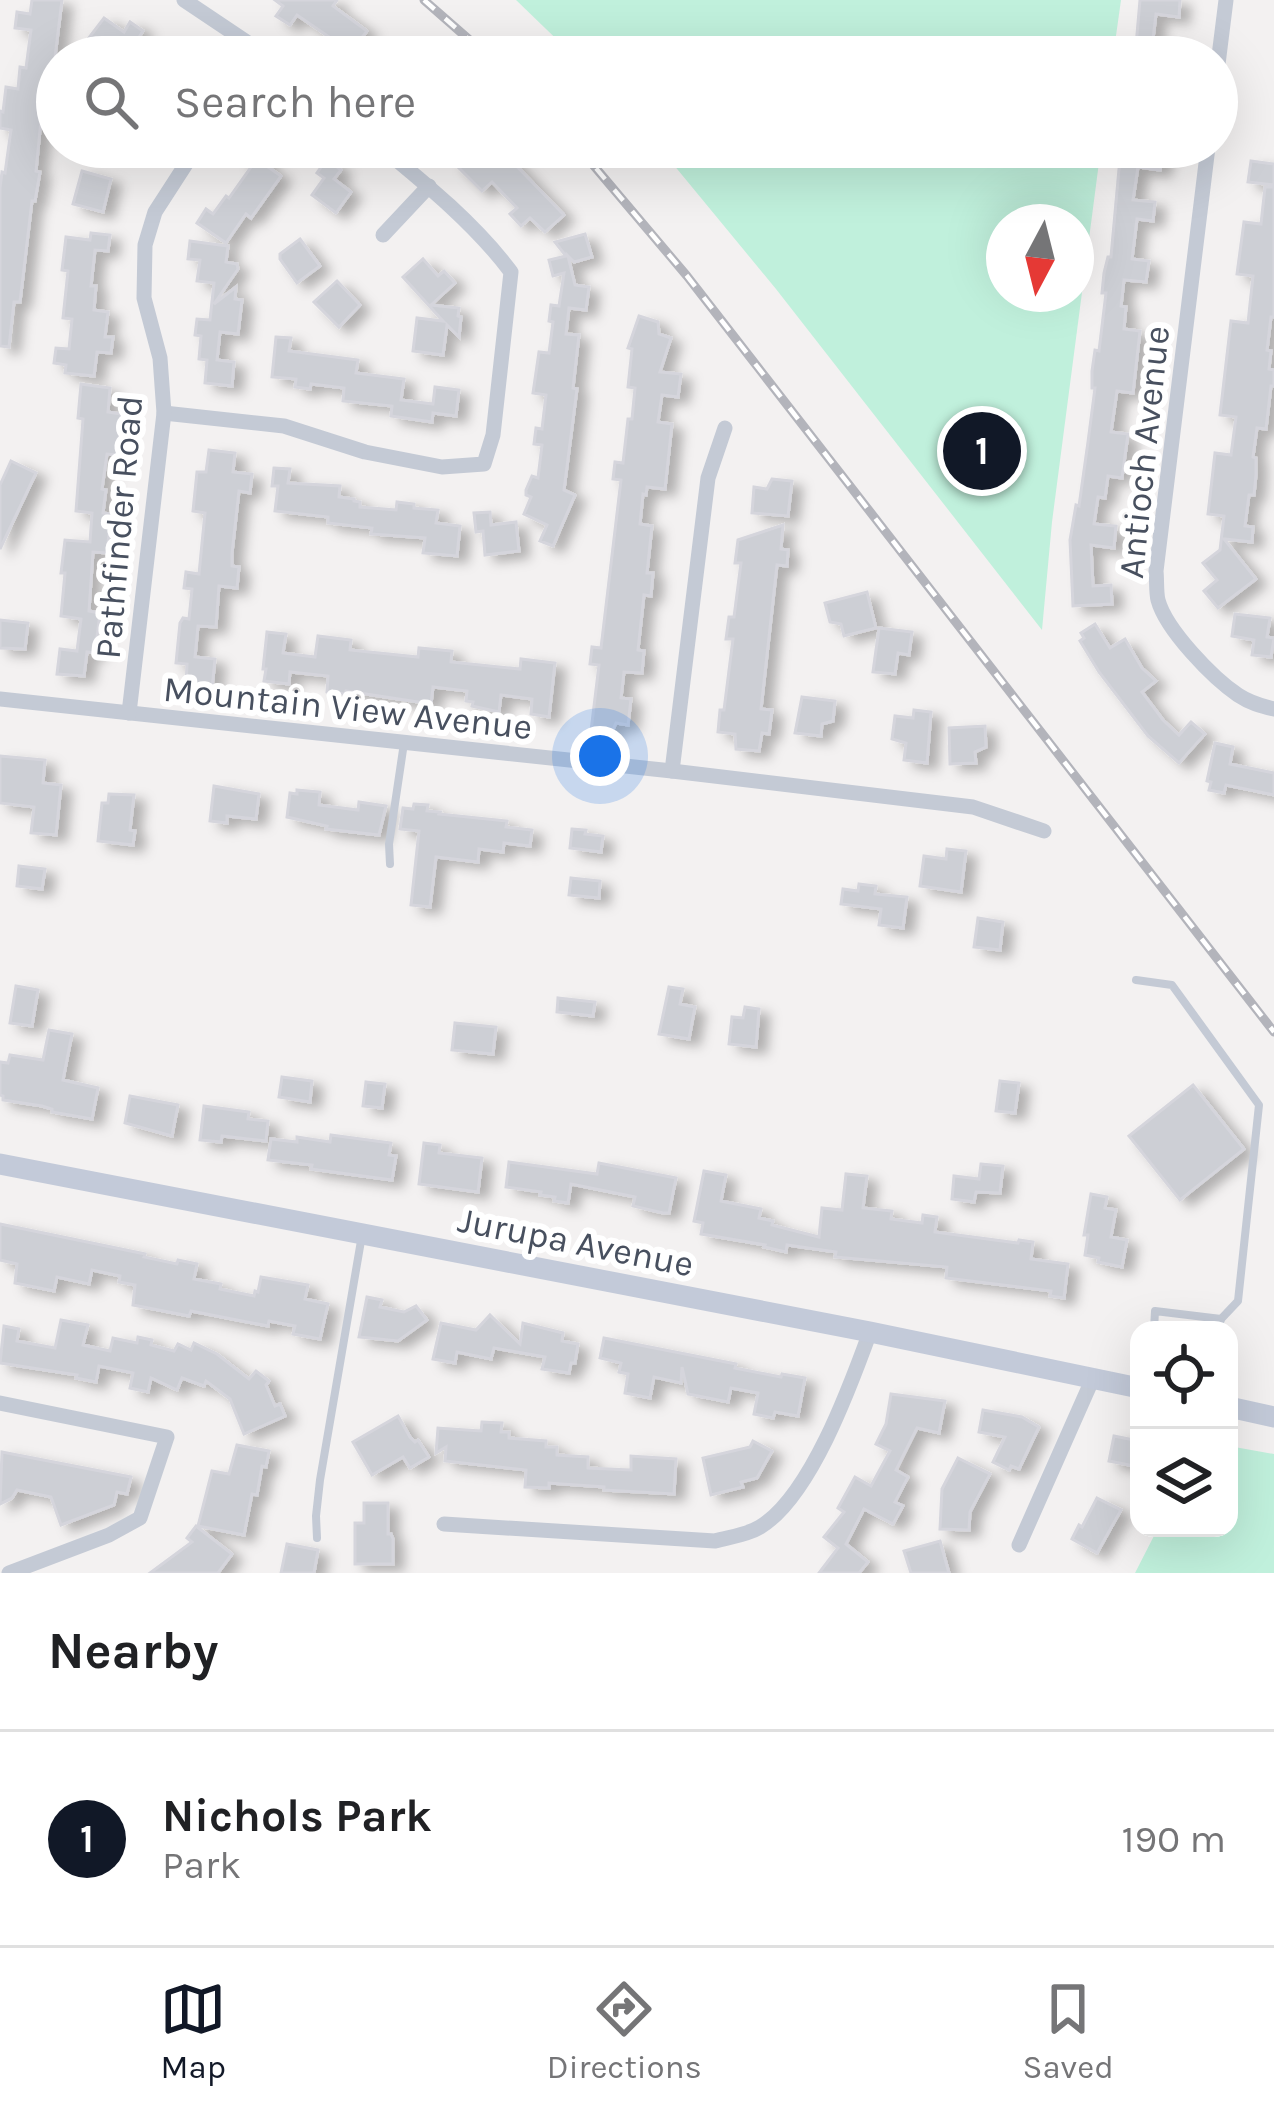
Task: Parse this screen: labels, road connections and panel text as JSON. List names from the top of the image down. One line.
{"streets":{"main road":["Jurupa Avenue"],"street":["Antioch Avenue","Pathfinder Road","Mountain View Avenue"]},"crossings":[["Pathfinder Road","Mountain View Avenue"]],"north":"bottom","page":{"search":"Search here","pins":"1","heading":"Nearby","list":[{"mark":"1","name":"Nichols Park","note":"Park","value":"190 m"}],"nav":["Map","Directions","Saved"]}}
